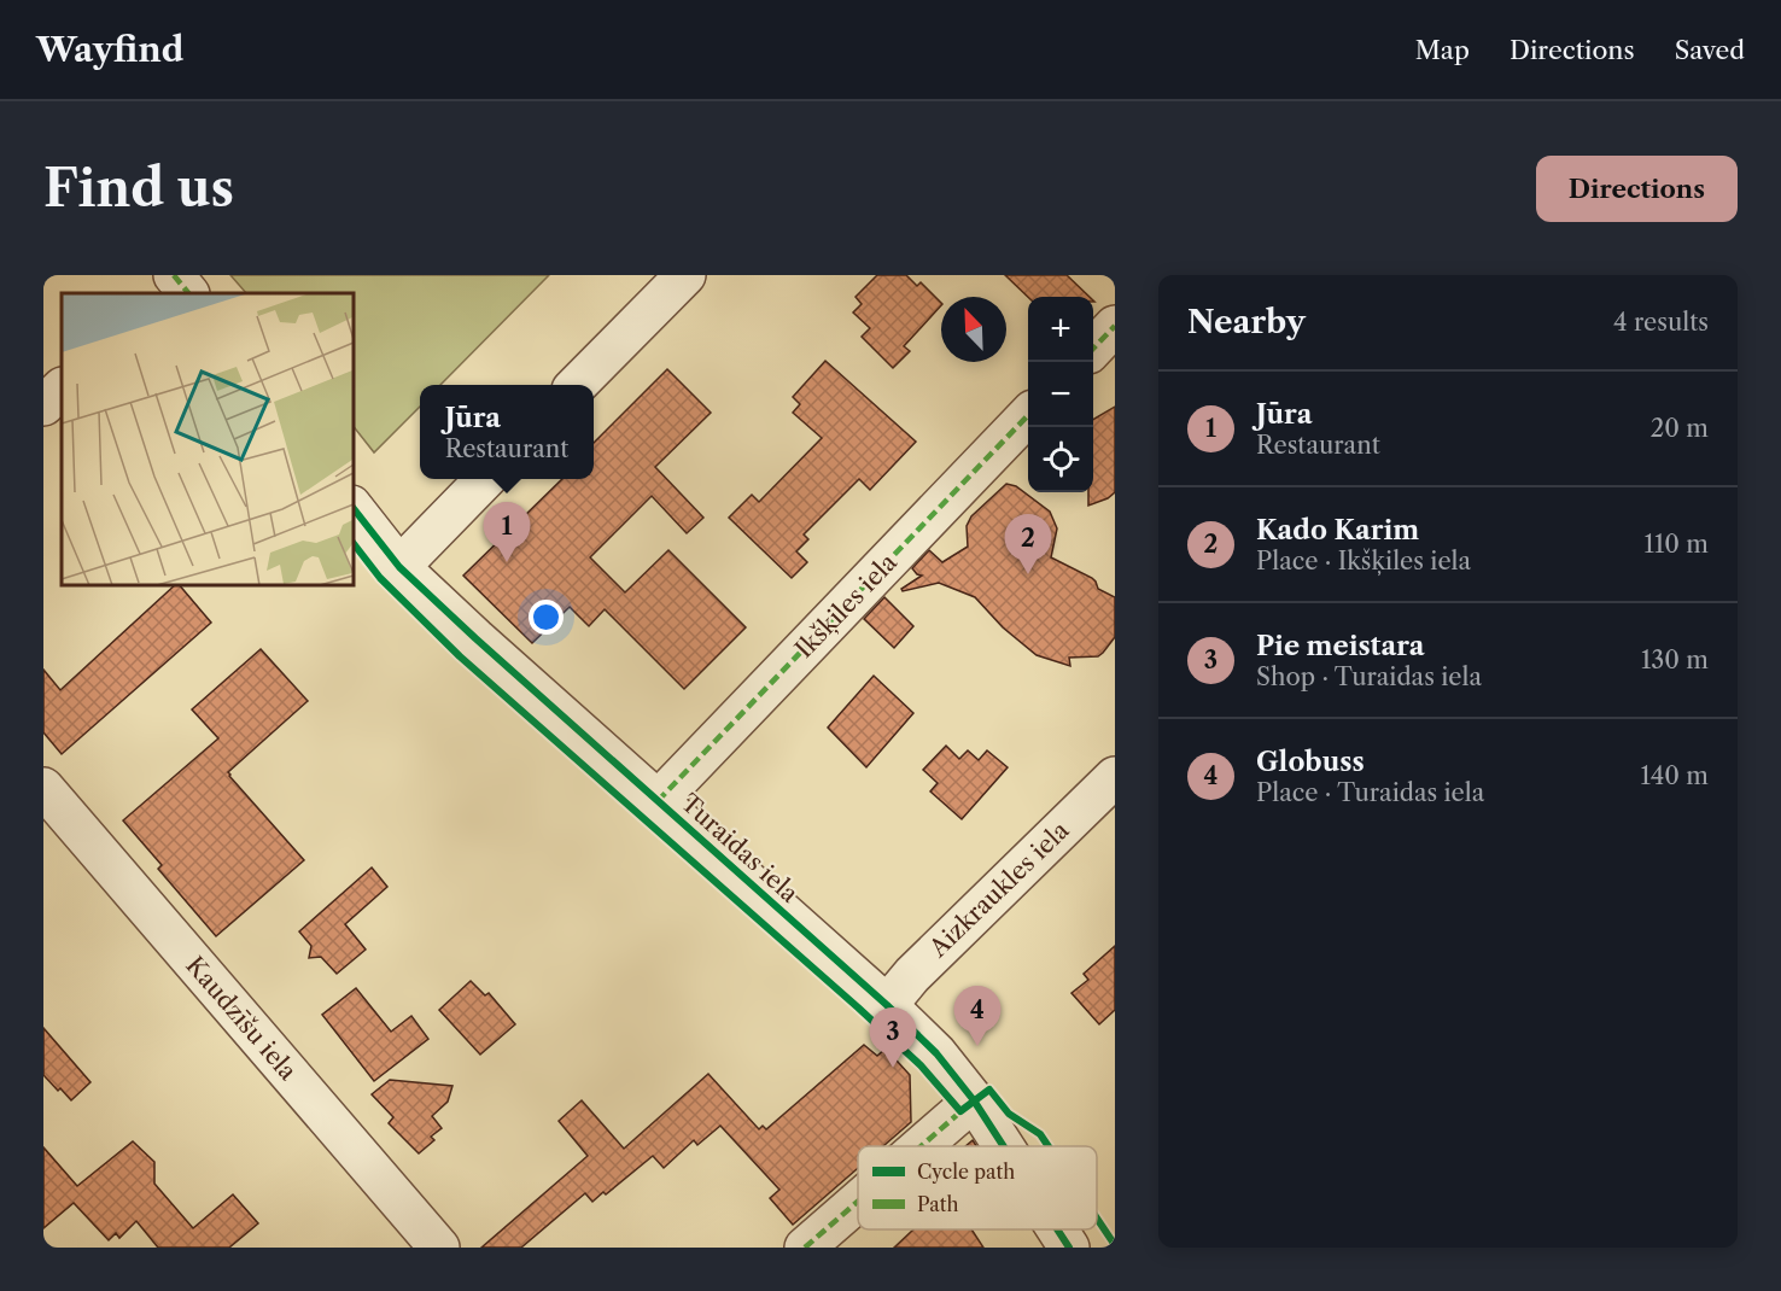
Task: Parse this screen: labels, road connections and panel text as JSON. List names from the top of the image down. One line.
{"streets":{"street":["Ikšķiles iela","Turaidas iela","Aizkraukles iela","Kaudzīšu iela"]},"crossings":[["Ikšķiles iela","Turaidas iela"],["Turaidas iela","Aizkraukles iela"]],"legend":["Cycle path","Path"],"north":"top left","page":{"header":"Wayfind","nav":["Map","Directions","Saved"],"buttons":"Directions","title":"Find us","heading":["Nearby","4 results"],"map_buttons":["+","−"],"list":[{"mark":"1","name":"Jūra","note":"Restaurant","value":"20 m"},{"mark":"2","name":"Kado Karim","note":"Place · Ikšķiles iela","value":"110 m"},{"mark":"3","name":"Pie meistara","note":"Shop · Turaidas iela","value":"130 m"},{"mark":"4","name":"Globuss","note":"Place · Turaidas iela","value":"140 m"}],"popup":["Jūra","Restaurant"],"pins":["1","2","4","3"]}}
